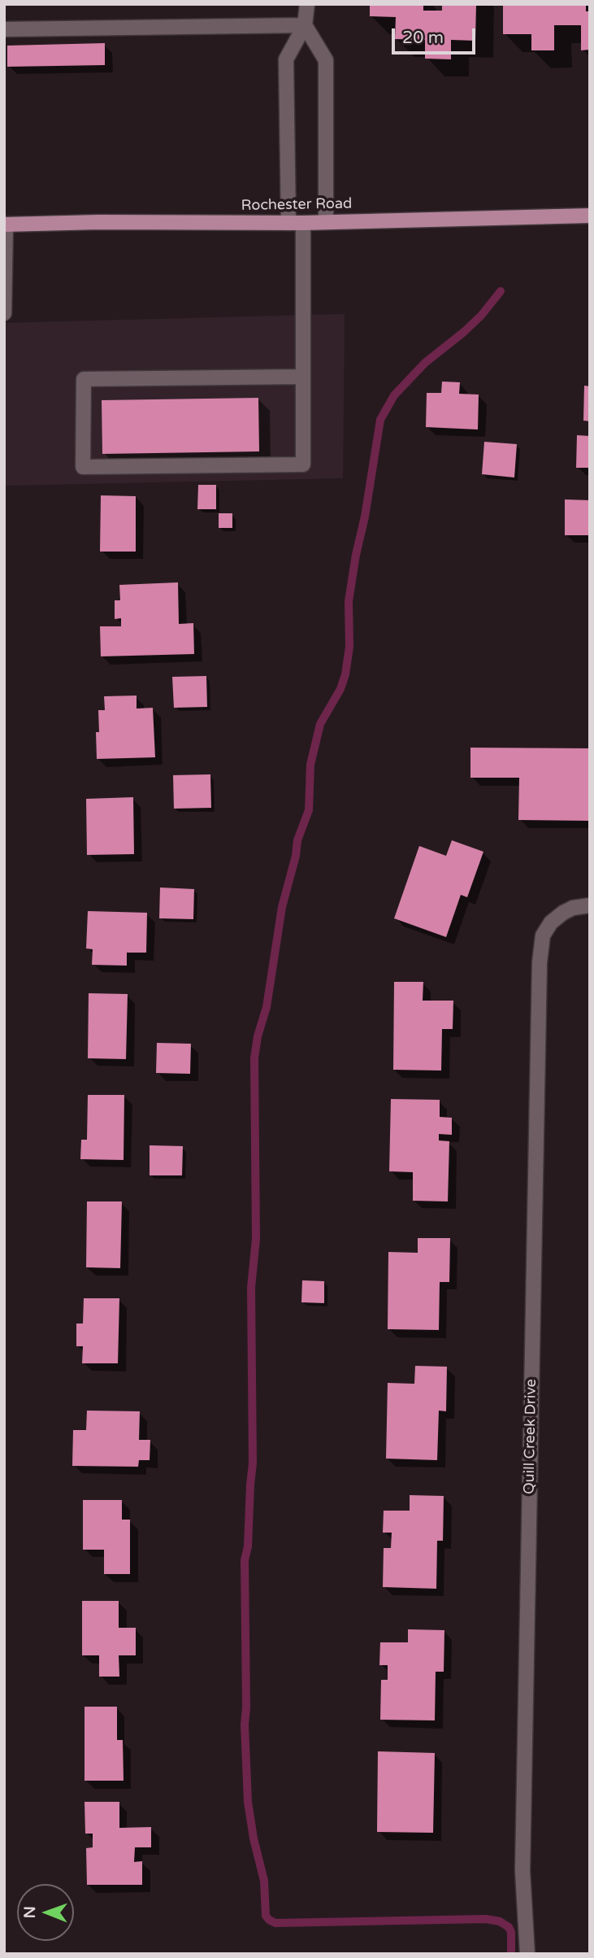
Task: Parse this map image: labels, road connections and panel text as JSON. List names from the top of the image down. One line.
{"streets":{"main road":["Rochester Road"],"street":["Quill Creek Drive"]},"scale_bar":"20 m","north":"left"}
